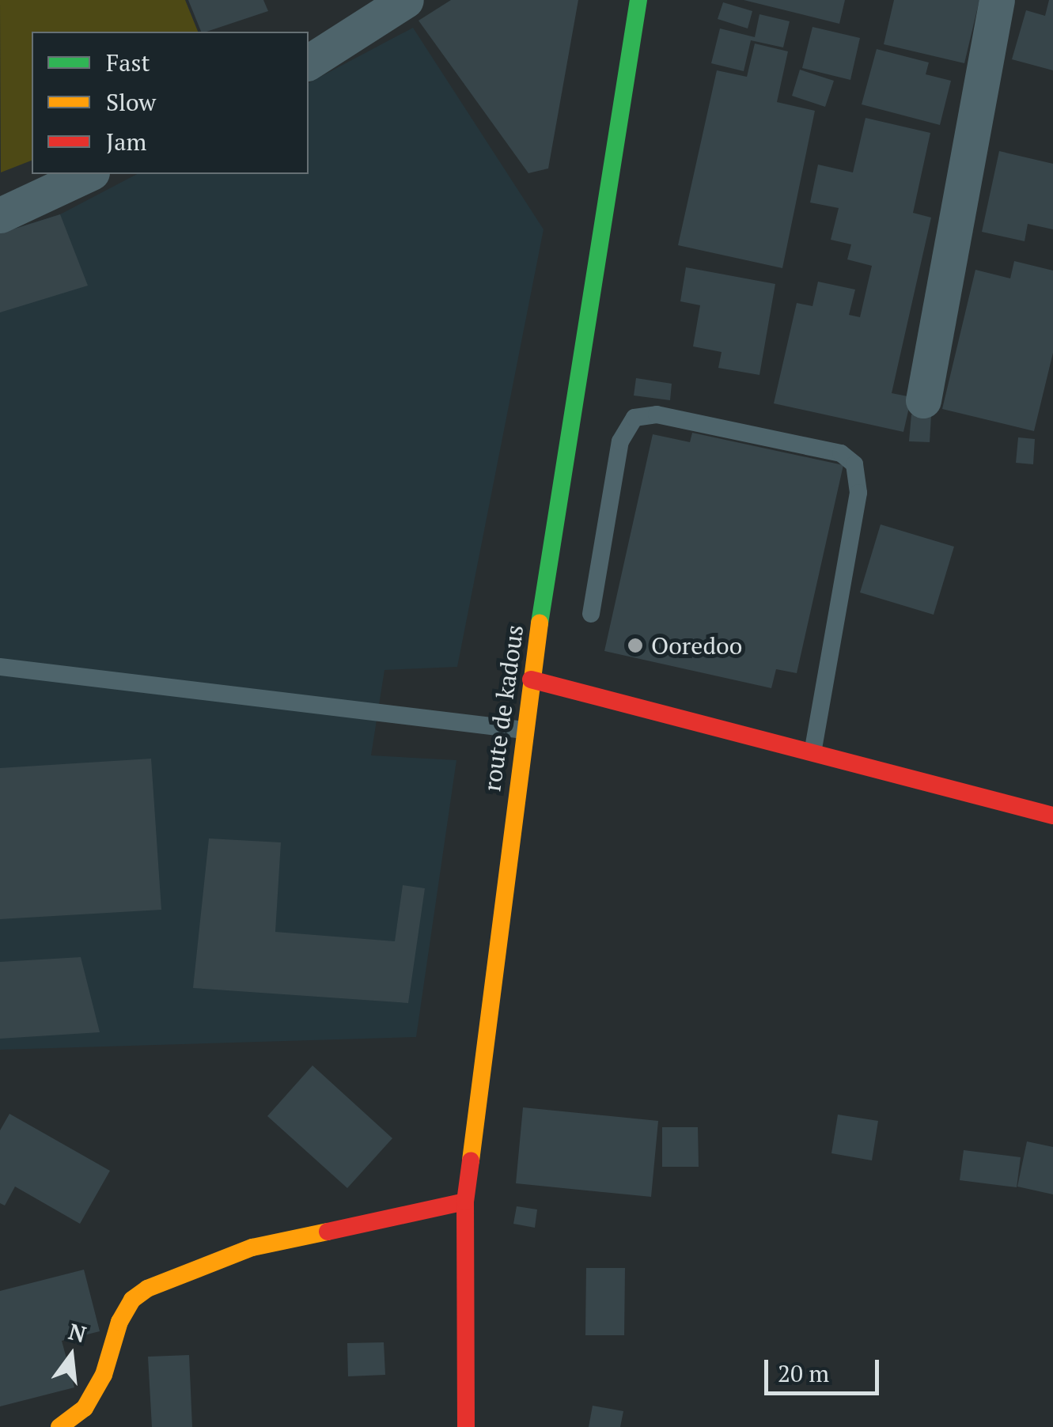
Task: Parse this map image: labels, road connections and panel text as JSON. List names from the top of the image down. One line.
{"streets":{"main road":["route de kadous"]},"places":["Ooredoo"],"legend":["Fast","Slow","Jam"],"scale_bar":"20 m","north":"top"}
